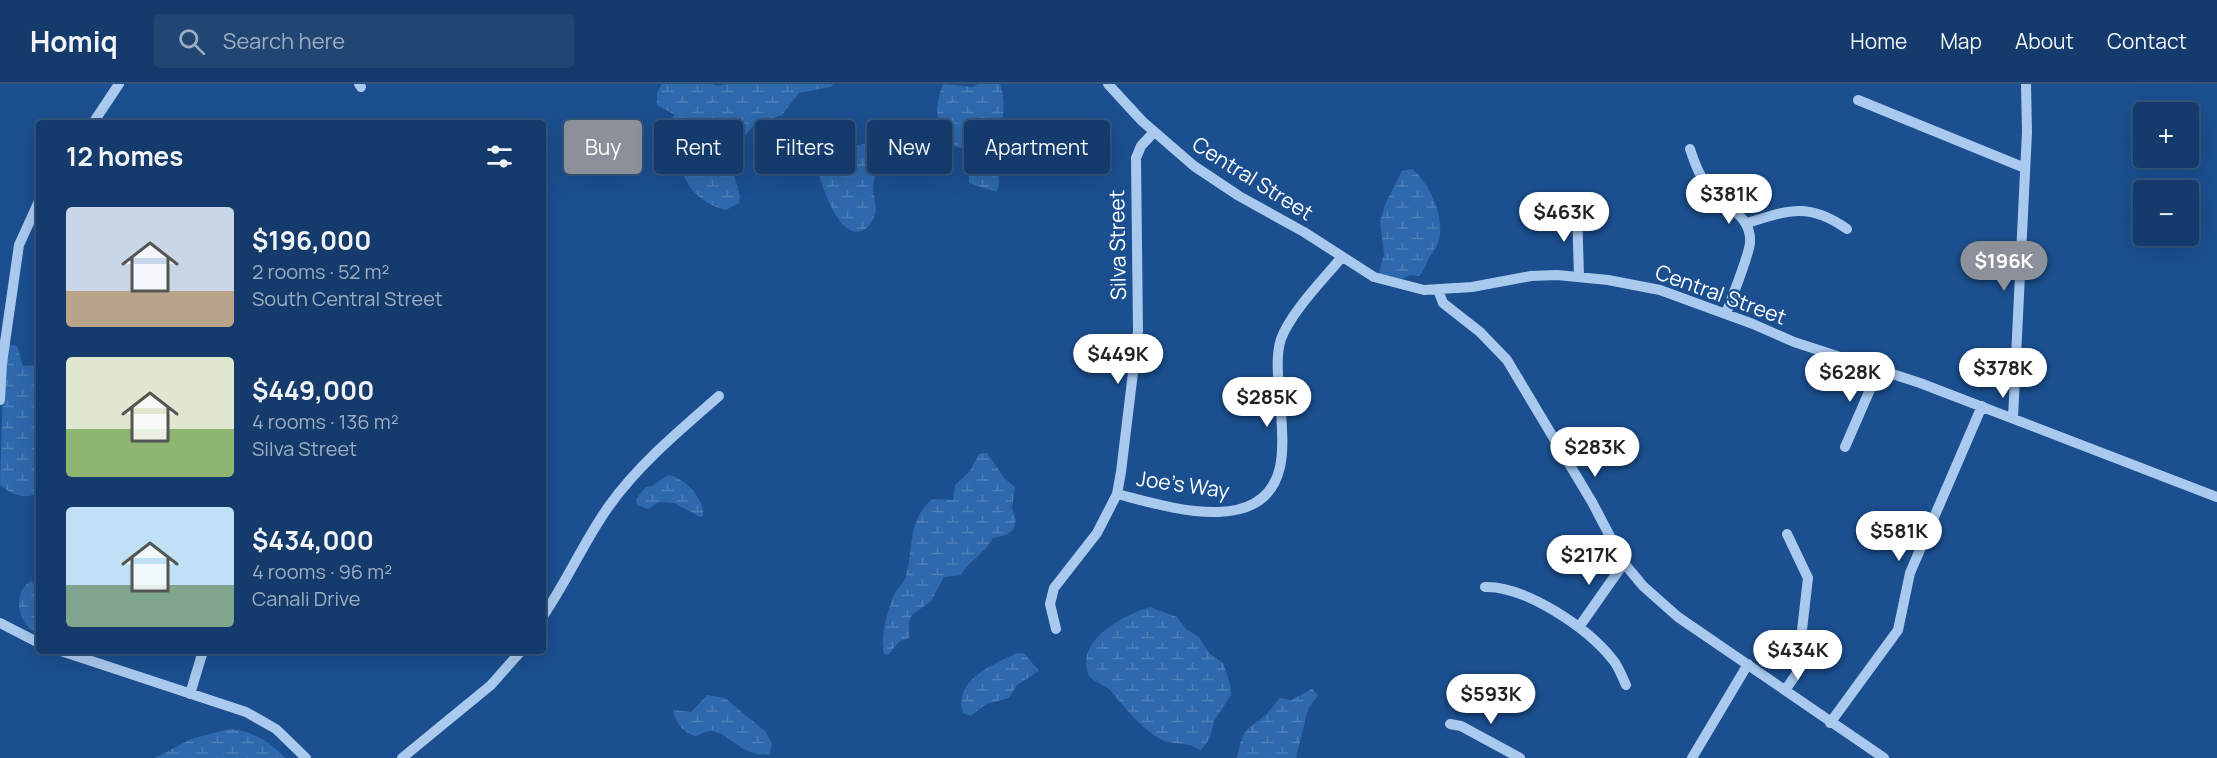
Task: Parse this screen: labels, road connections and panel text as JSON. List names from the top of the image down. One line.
{"streets":{"street":["Central Street","Silva Street","Joe's Way"]},"crossings":[["Central Street","Silva Street"],["Central Street","Joe's Way"],["Silva Street","Joe's Way"]],"page":{"header":"Homiq","search":"Search here","nav":["Home","Map","About","Contact"],"map_buttons":["+","−"],"chip":["Buy","Rent","Filters","New","Apartment"],"heading":"12 homes","price":["$381K","$463K","$196K","$449K","$378K","$628K","$285K","$283K","$581K","$217K","$434K","$593K"],"list":[{"name":"$196,000","note":"2 rooms · 52 m² · South Central Street"},{"name":"$449,000","note":"4 rooms · 136 m² · Silva Street"},{"name":"$434,000","note":"4 rooms · 96 m² · Canali Drive"}]}}
